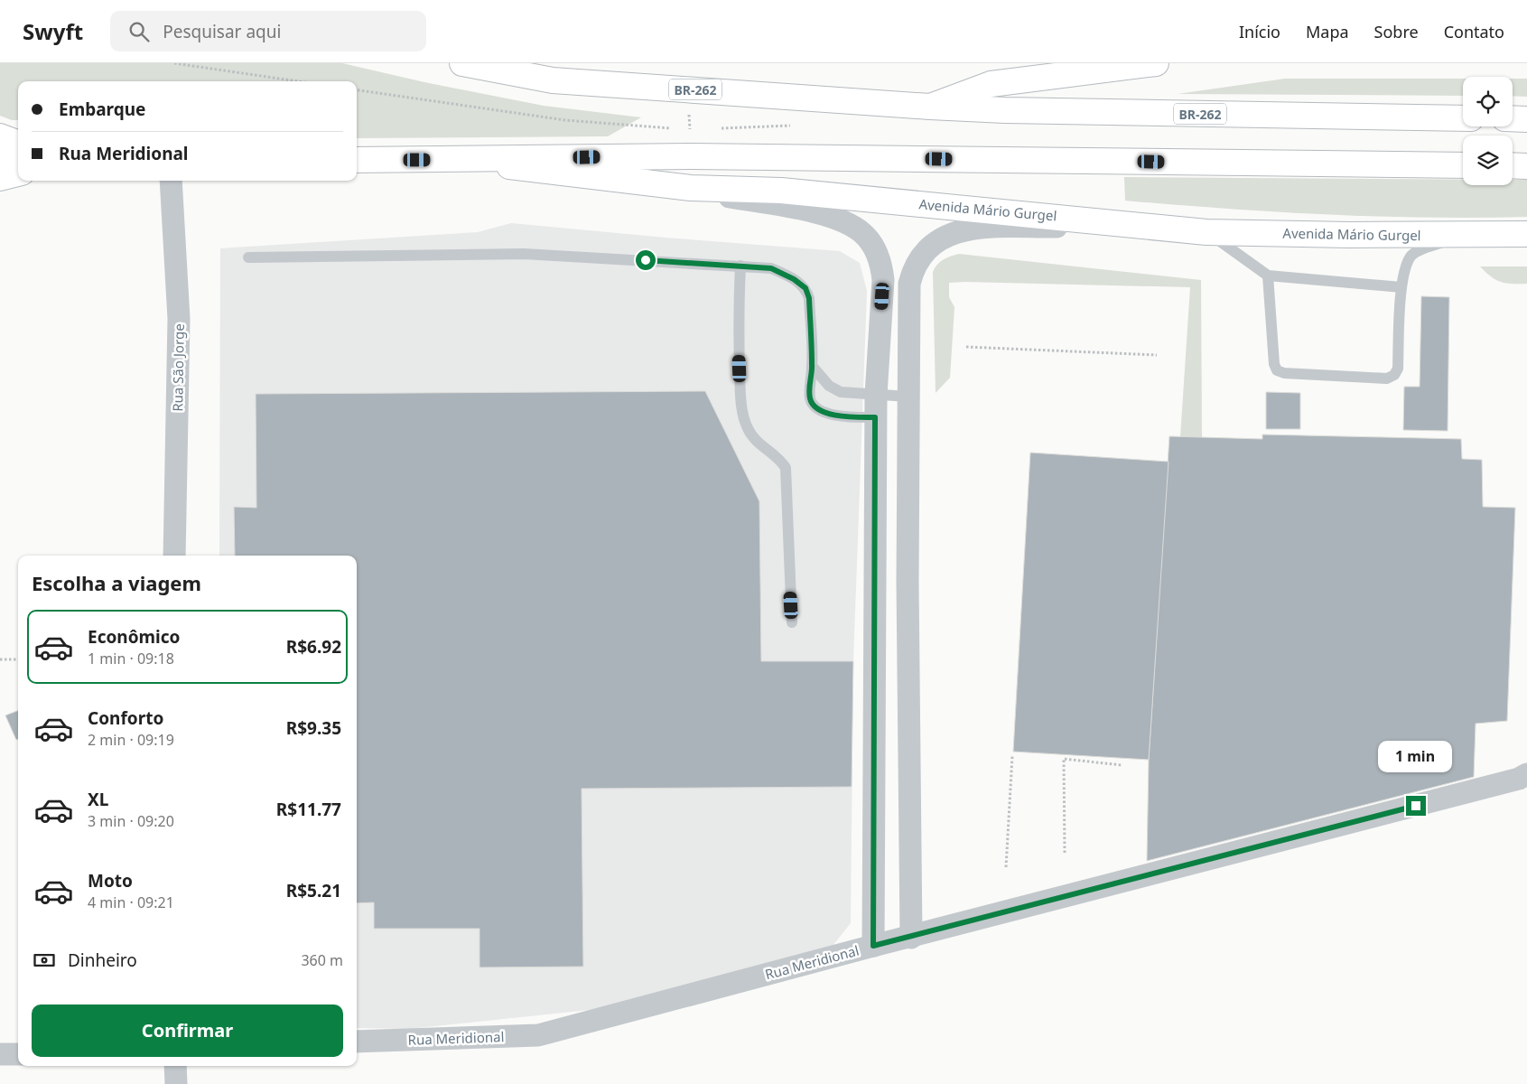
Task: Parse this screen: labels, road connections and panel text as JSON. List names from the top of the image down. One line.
{"streets":{"main road":["BR-262","Avenida Mário Gurgel"],"street":["Rua São Jorge","Rua Meridional"]},"page":{"header":"Swyft","search":"Pesquisar aqui","nav":["Início","Mapa","Sobre","Contato"],"banner":["Embarque","Rua Meridional"],"heading":"Escolha a viagem","list":[{"name":"Econômico","note":"1 min · 09:18","value":"R$6.92"},{"name":"Conforto","note":"2 min · 09:19","value":"R$9.35"},{"name":"XL","note":"3 min · 09:20","value":"R$11.77"},{"name":"Moto","note":"4 min · 09:21","value":"R$5.21"}],"bubble":"1 min","pay":["Dinheiro","360 m"],"buttons":"Confirmar"}}
